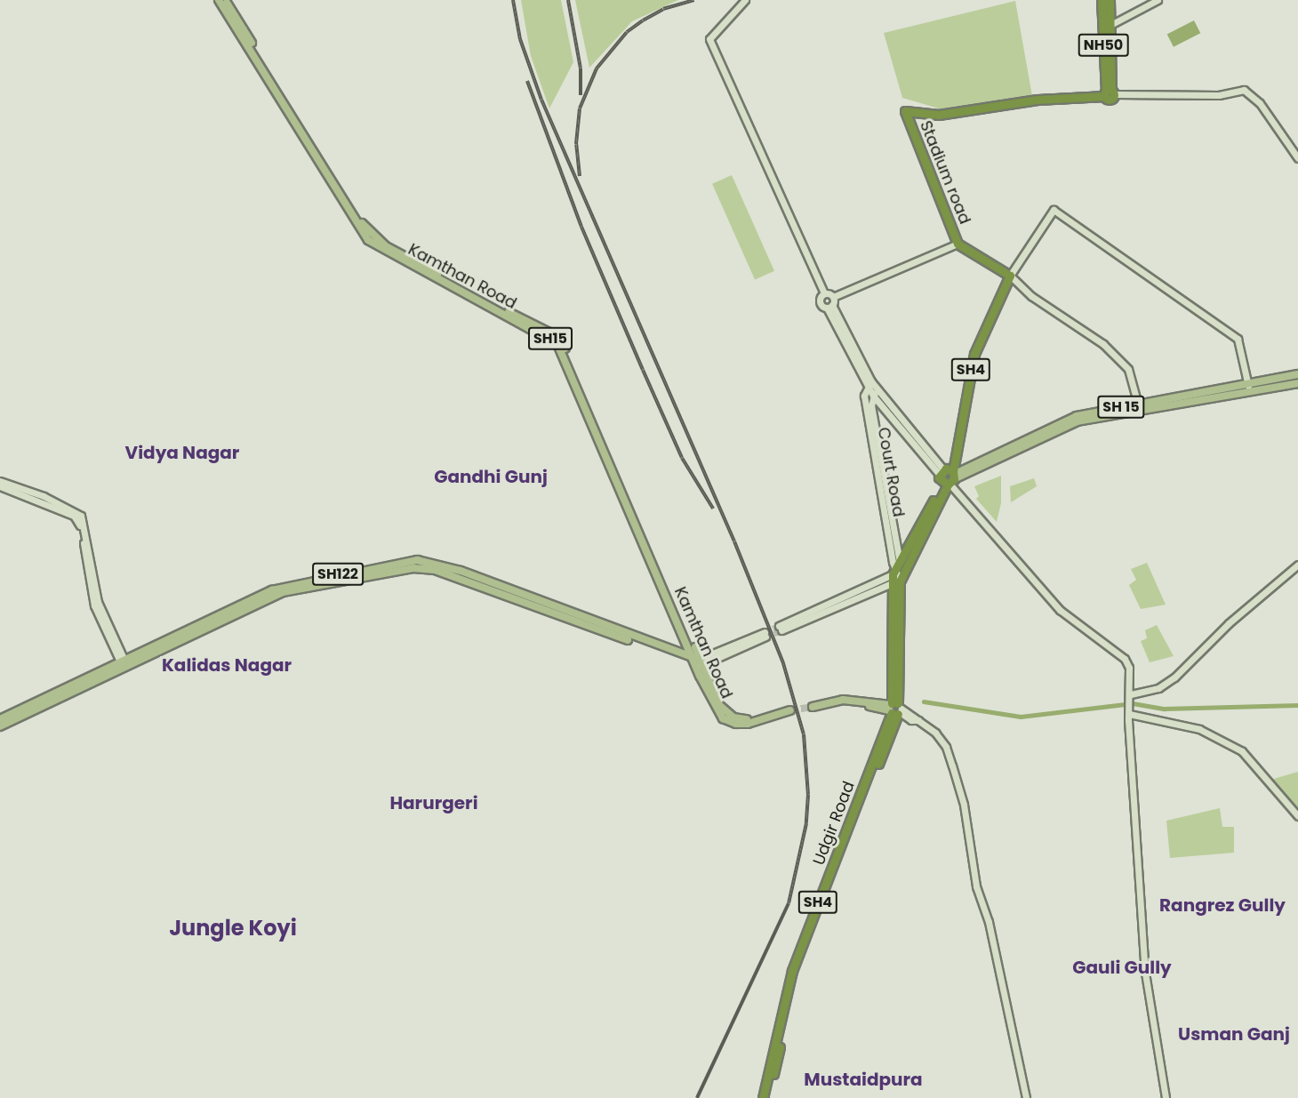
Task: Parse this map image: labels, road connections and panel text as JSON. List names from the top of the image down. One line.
{"streets":{"highway":["NH50","Stadium road","SH4","Udgir Road"],"main road":["Kamthan Road","SH15","SH 15","SH122"],"street":["Court Road"]},"crossings":[["NH50","Stadium road"],["Kamthan Road","SH122"],["SH 15","Udgir Road"],["Court Road","Udgir Road"]],"districts":["Vidya Nagar","Gandhi Gunj","Kalidas Nagar","Harurgeri","Rangrez Gully","Jungle Koyi","Gauli Gully","Usman Ganj","Mustaidpura"]}
